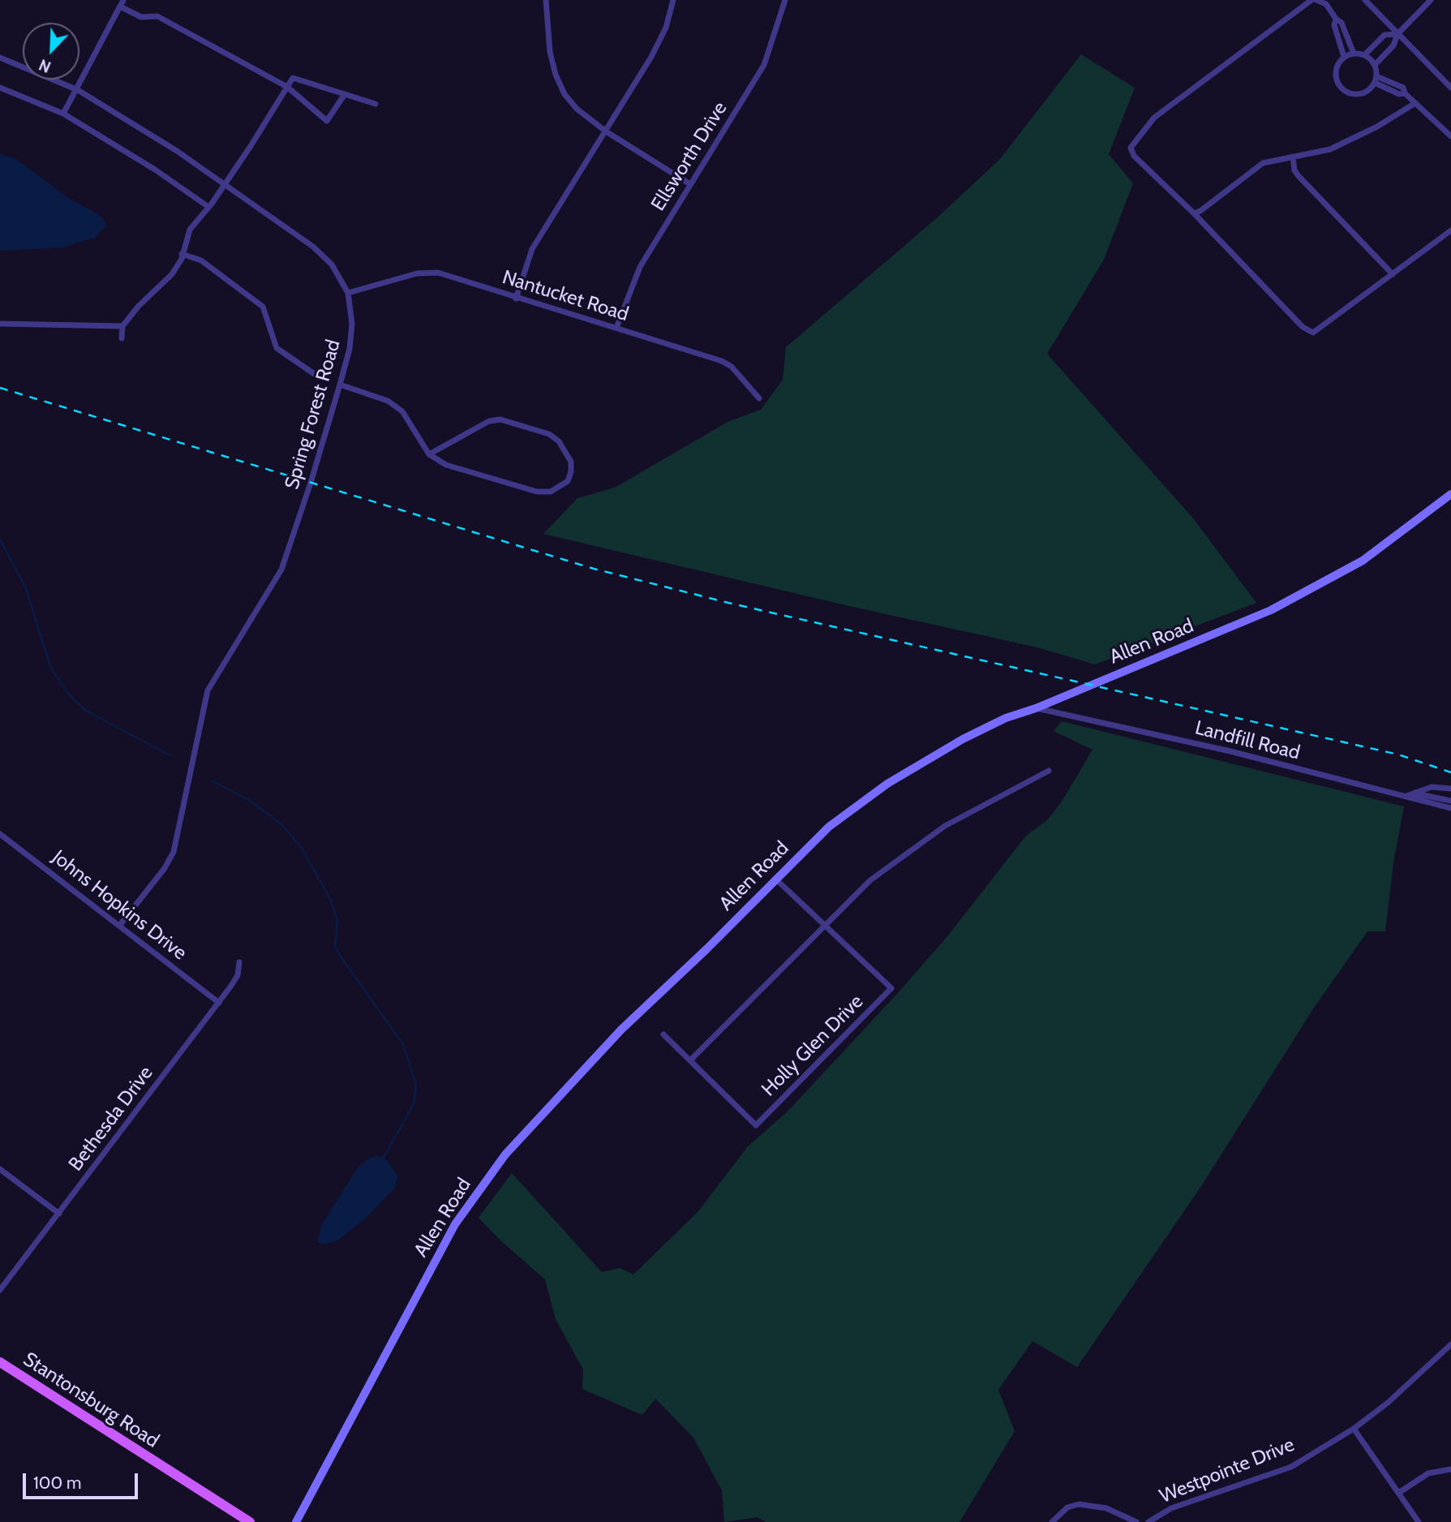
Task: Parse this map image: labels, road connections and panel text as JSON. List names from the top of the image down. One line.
{"streets":{"main road":["Allen Road","Stantonsburg Road"],"street":["Ellsworth Drive","Nantucket Road","Spring Forest Road","Landfill Road","Johns Hopkins Drive","Holly Glen Drive","Bethesda Drive","Westpointe Drive"]},"crossings":[["Ellsworth Drive","Nantucket Road"],["Nantucket Road","Spring Forest Road"],["Spring Forest Road","Johns Hopkins Drive"],["Allen Road","Landfill Road"],["Allen Road","Holly Glen Drive"],["Johns Hopkins Drive","Bethesda Drive"]],"scale_bar":"100 m","north":"bottom left"}
